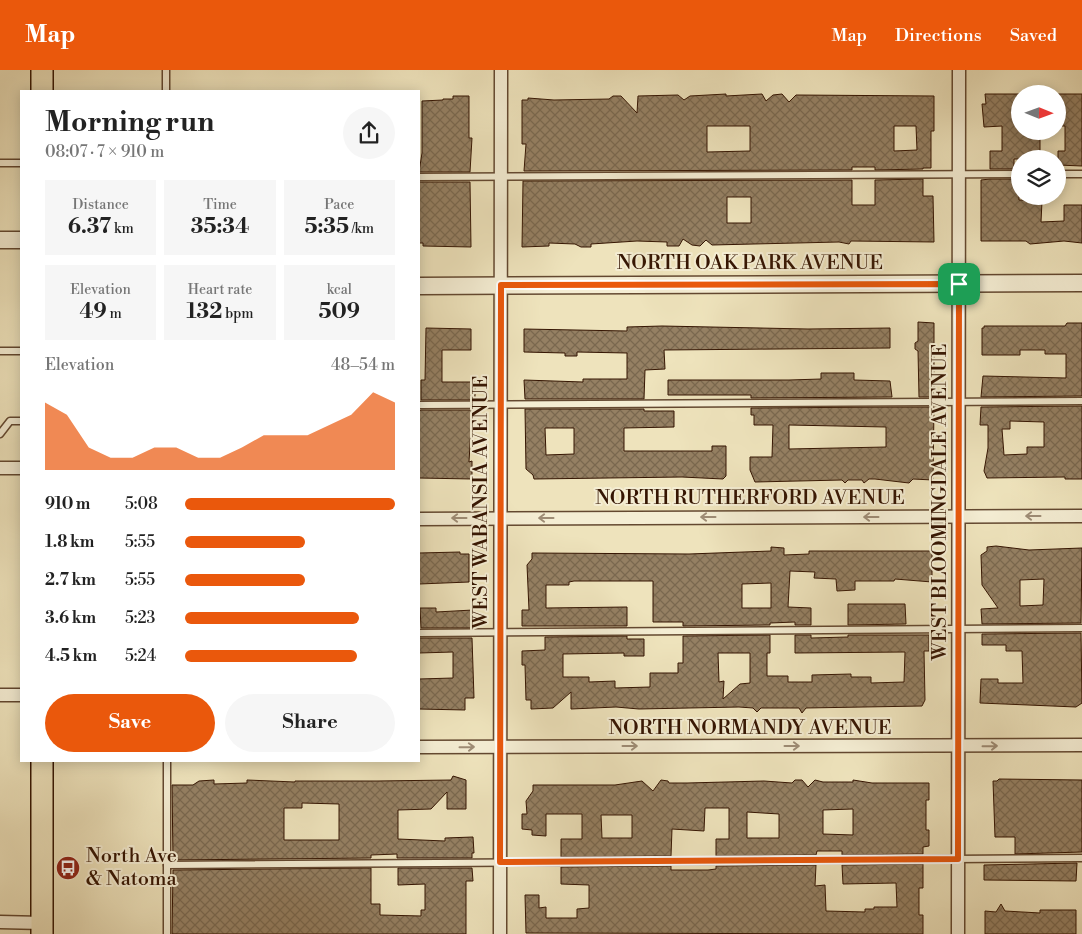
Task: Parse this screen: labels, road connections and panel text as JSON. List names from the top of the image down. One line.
{"streets":{"street":["NORTH OAK PARK AVENUE","NORTH RUTHERFORD AVENUE","WEST WABANSIA AVENUE","WEST BLOOMINGDALE AVENUE","NORTH NORMANDY AVENUE"]},"crossings":[["NORTH OAK PARK AVENUE","WEST WABANSIA AVENUE"],["NORTH OAK PARK AVENUE","WEST BLOOMINGDALE AVENUE"],["NORTH RUTHERFORD AVENUE","WEST WABANSIA AVENUE"],["NORTH RUTHERFORD AVENUE","WEST BLOOMINGDALE AVENUE"],["WEST WABANSIA AVENUE","NORTH NORMANDY AVENUE"],["WEST BLOOMINGDALE AVENUE","NORTH NORMANDY AVENUE"]],"one_way":["NORTH RUTHERFORD AVENUE","NORTH NORMANDY AVENUE"],"places":{"bus stop":["North Ave & Natoma"]},"north":"right","page":{"header":"Map","nav":["Map","Directions","Saved"],"heading":["Morning run","08:07 · 7 × 910 m"],"stats":[["Distance","6.37 km"],["Time","35:34"],["Pace","5:35 /km"],["Elevation","49 m"],["Heart rate","132 bpm"],["kcal","509"]],"chart":["Elevation","48–54 m"],"list":[{"name":"910 m","note":"5:08"},{"name":"1.8 km","note":"5:55"},{"name":"2.7 km","note":"5:55"},{"name":"3.6 km","note":"5:23"},{"name":"4.5 km","note":"5:24"}],"buttons":["Save","Share"]}}
